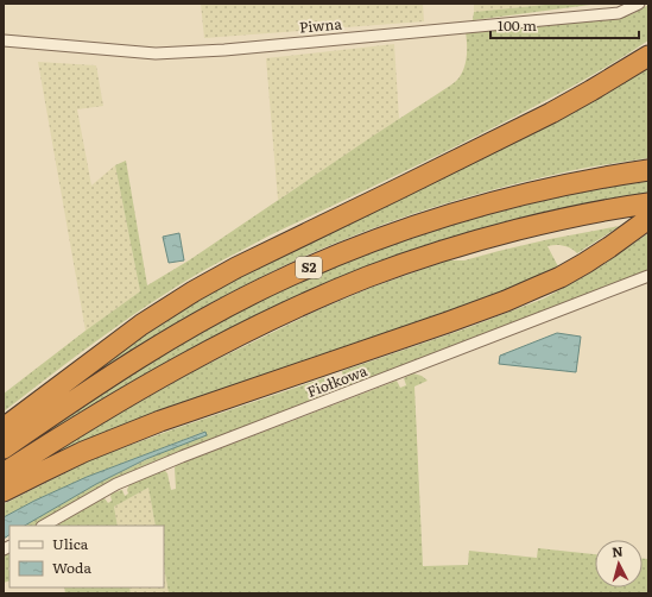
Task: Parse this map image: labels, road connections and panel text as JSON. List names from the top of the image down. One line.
{"streets":{"highway":["S2"],"street":["Piwna","Fiołkowa"]},"legend":["Ulica","Woda"],"scale_bar":"100 m","north":"top"}
